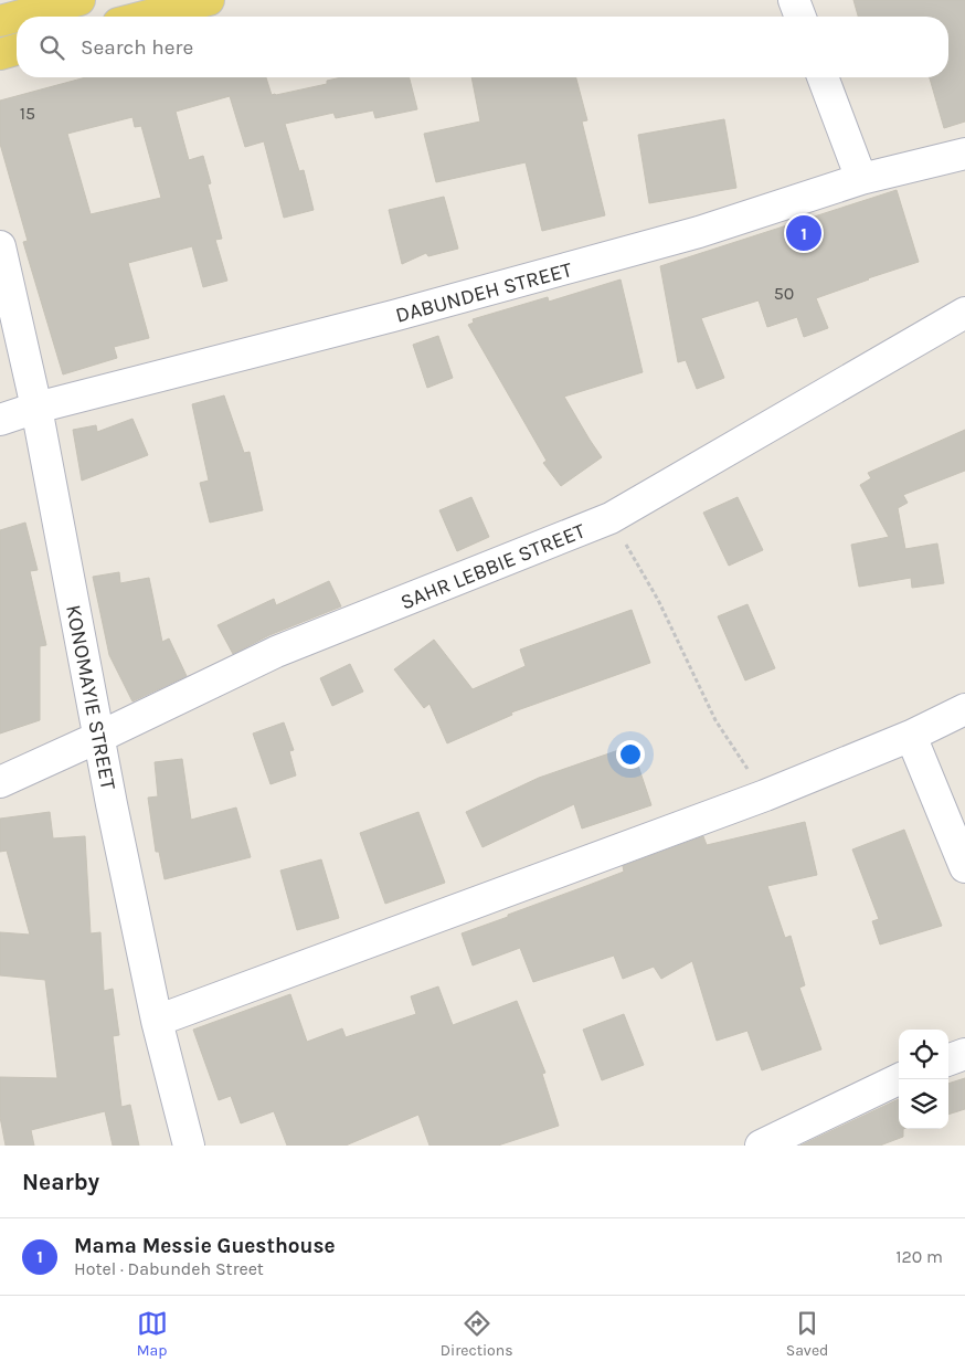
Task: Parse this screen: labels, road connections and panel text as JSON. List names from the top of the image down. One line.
{"streets":{"street":["DABUNDEH STREET","SAHR LEBBIE STREET","KONOMAYIE STREET"]},"crossings":[["DABUNDEH STREET","KONOMAYIE STREET"],["SAHR LEBBIE STREET","KONOMAYIE STREET"]],"house_numbers":["15","50"],"page":{"search":"Search here","pins":"1","heading":"Nearby","list":[{"mark":"1","name":"Mama Messie Guesthouse","note":"Hotel · Dabundeh Street","value":"120 m"}],"nav":["Map","Directions","Saved"]}}
